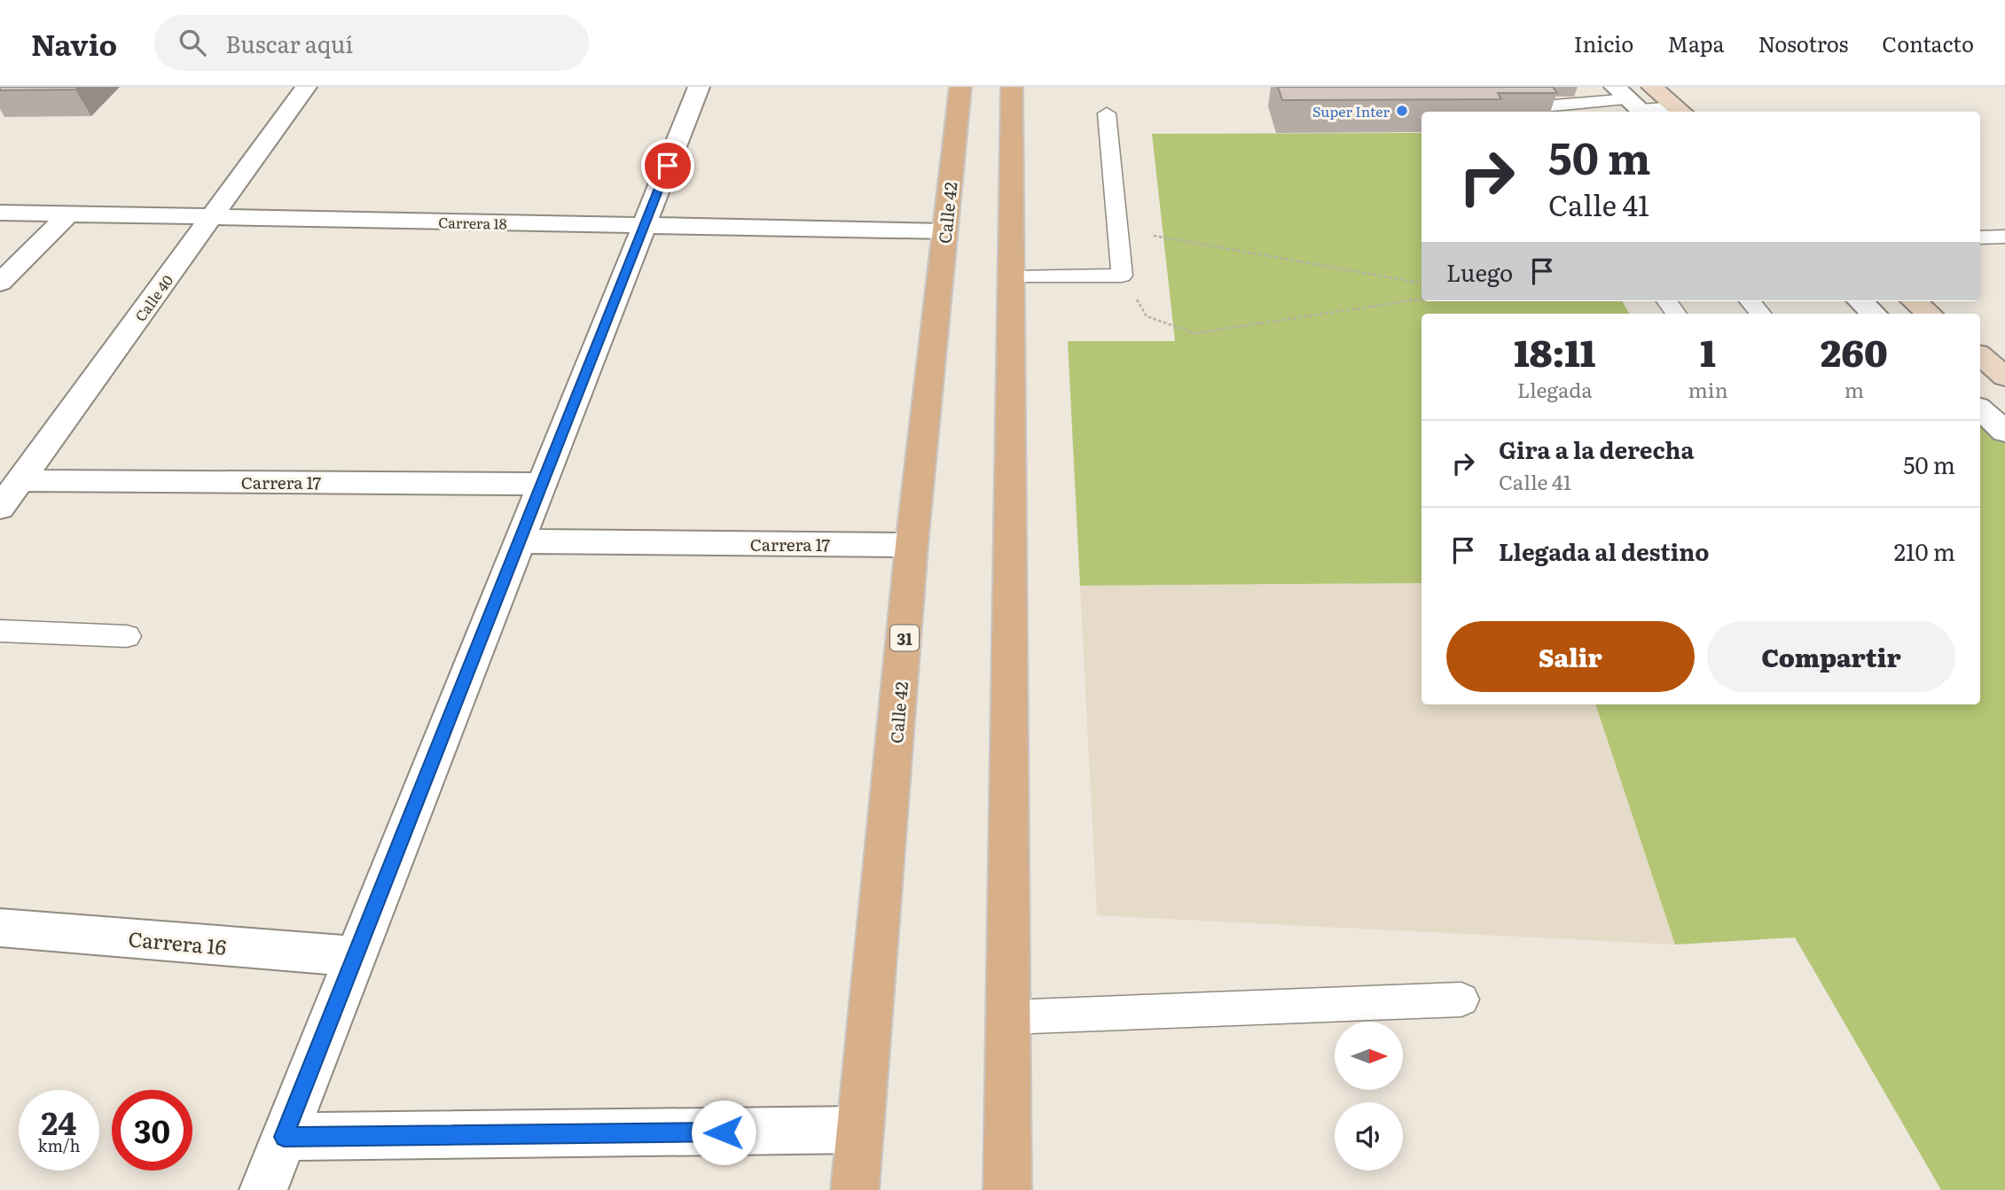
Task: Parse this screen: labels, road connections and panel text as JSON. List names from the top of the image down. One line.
{"streets":{"main road":["Calle 42","31"],"street":["Carrera 18","Calle 40","Carrera 17","Carrera 16"]},"crossings":[["Calle 42","Carrera 18"],["Calle 42","Carrera 17"],["Carrera 18","Calle 40"],["Calle 40","Carrera 17"]],"places":["Super Inter"],"north":"right","page":{"header":"Navio","search":"Buscar aquí","nav":["Inicio","Mapa","Nosotros","Contacto"],"turn":["50 m","Calle 41"],"then":"Luego","eta":["18:11","Llegada","1","min","260","m"],"list":[{"name":"Gira a la derecha","note":"Calle 41","value":"50 m"},{"name":"Llegada al destino","value":"210 m"}],"buttons":["Salir","Compartir"],"speed":"24 km/h","limit":"30"}}
